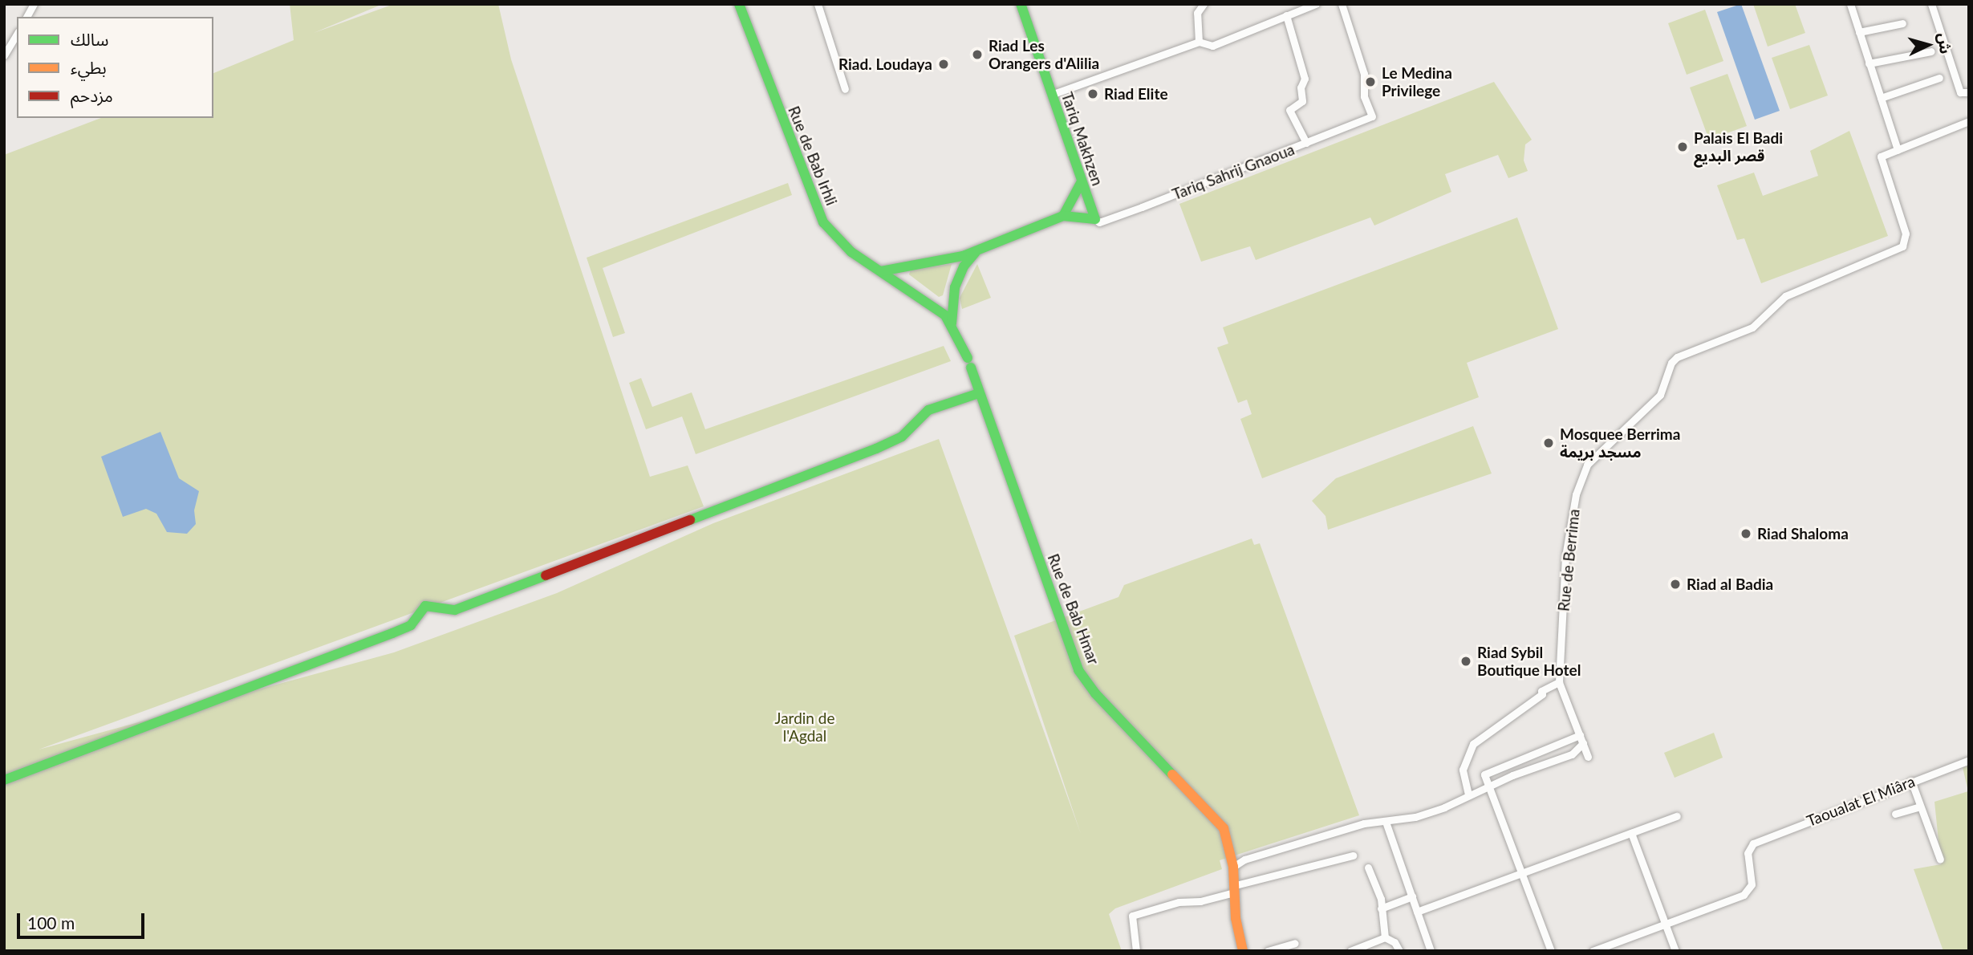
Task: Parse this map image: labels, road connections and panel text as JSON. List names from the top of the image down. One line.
{"streets":{"street":["Tariq Makhzen","Rue de Bab Irhli","Tariq Sahrij Gnaoua","Rue de Berrima","Rue de Bab Hmar","Taoualat El Miâra"]},"crossings":[["Tariq Makhzen","Tariq Sahrij Gnaoua"],["Rue de Bab Irhli","Rue de Bab Hmar"]],"parks":["Jardin de l'Agdal"],"places":["Riad Les Orangers d'Alilia","Riad. Loudaya","Le Medina Privilege","Riad Elite","Palais El Badi قصر البديع","Mosquee Berrima مسجد بريمة","Riad Shaloma","Riad al Badia","Riad Sybil Boutique Hotel"],"legend":["سالك","بطيء","مزدحم"],"scale_bar":"100 m","north":"right"}
